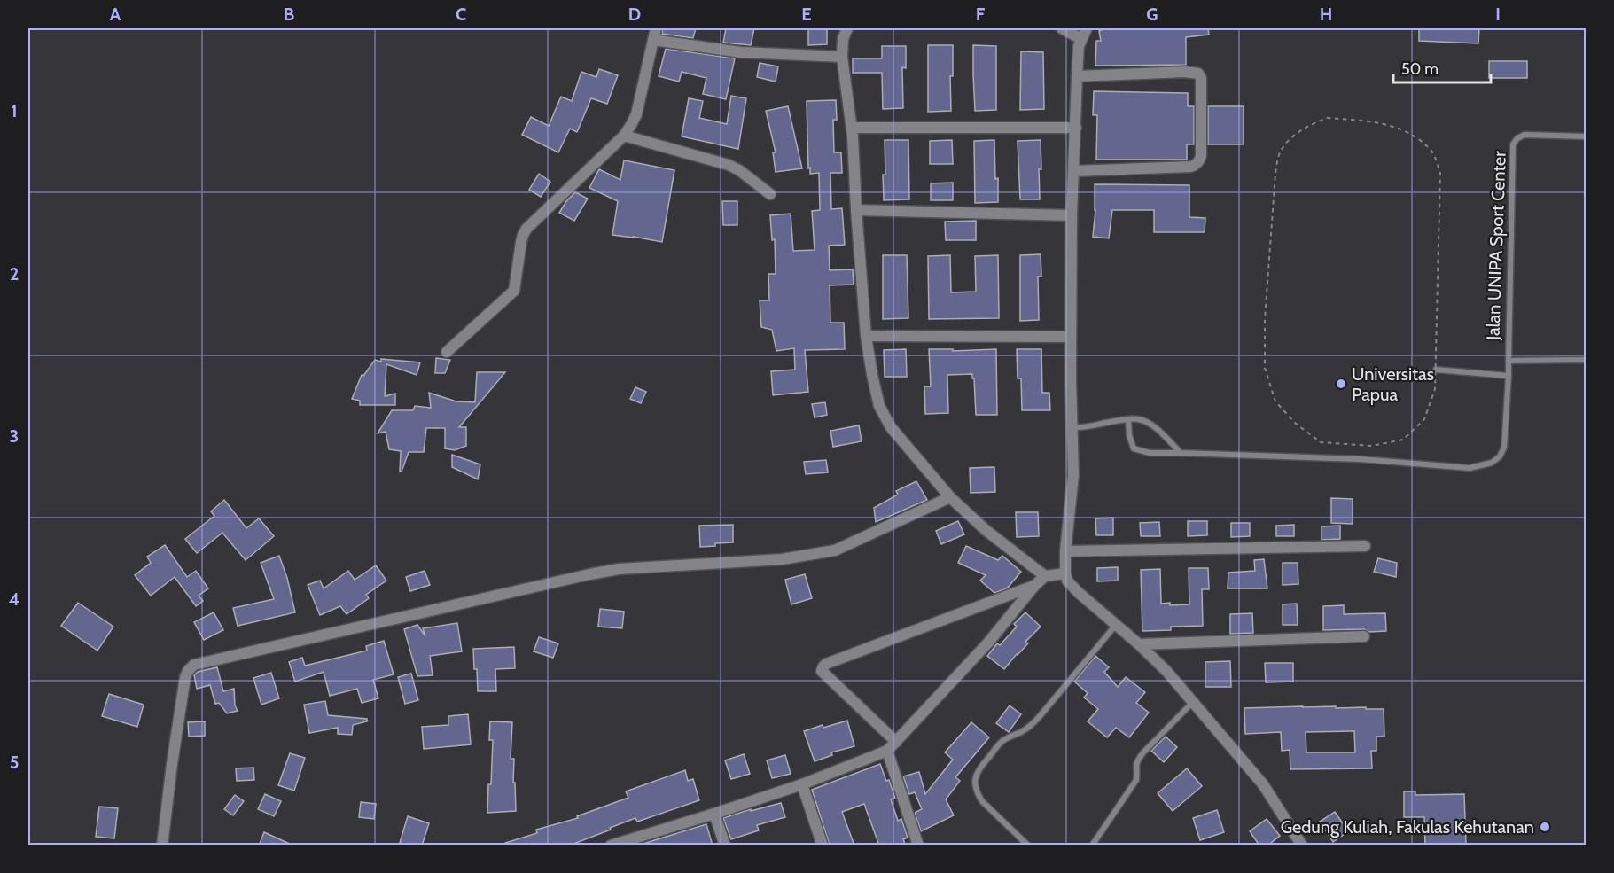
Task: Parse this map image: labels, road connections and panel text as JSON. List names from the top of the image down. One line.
{"streets":{"lane":["Jalan UNIPA Sport Center"]},"places":["Universitas Papua","Gedung Kuliah, Fakulas Kehutanan"],"scale_bar":"50 m","grid":{"columns":["A","B","C","D","E","F","G","H","I"],"rows":["1","2","3","4","5"]}}
